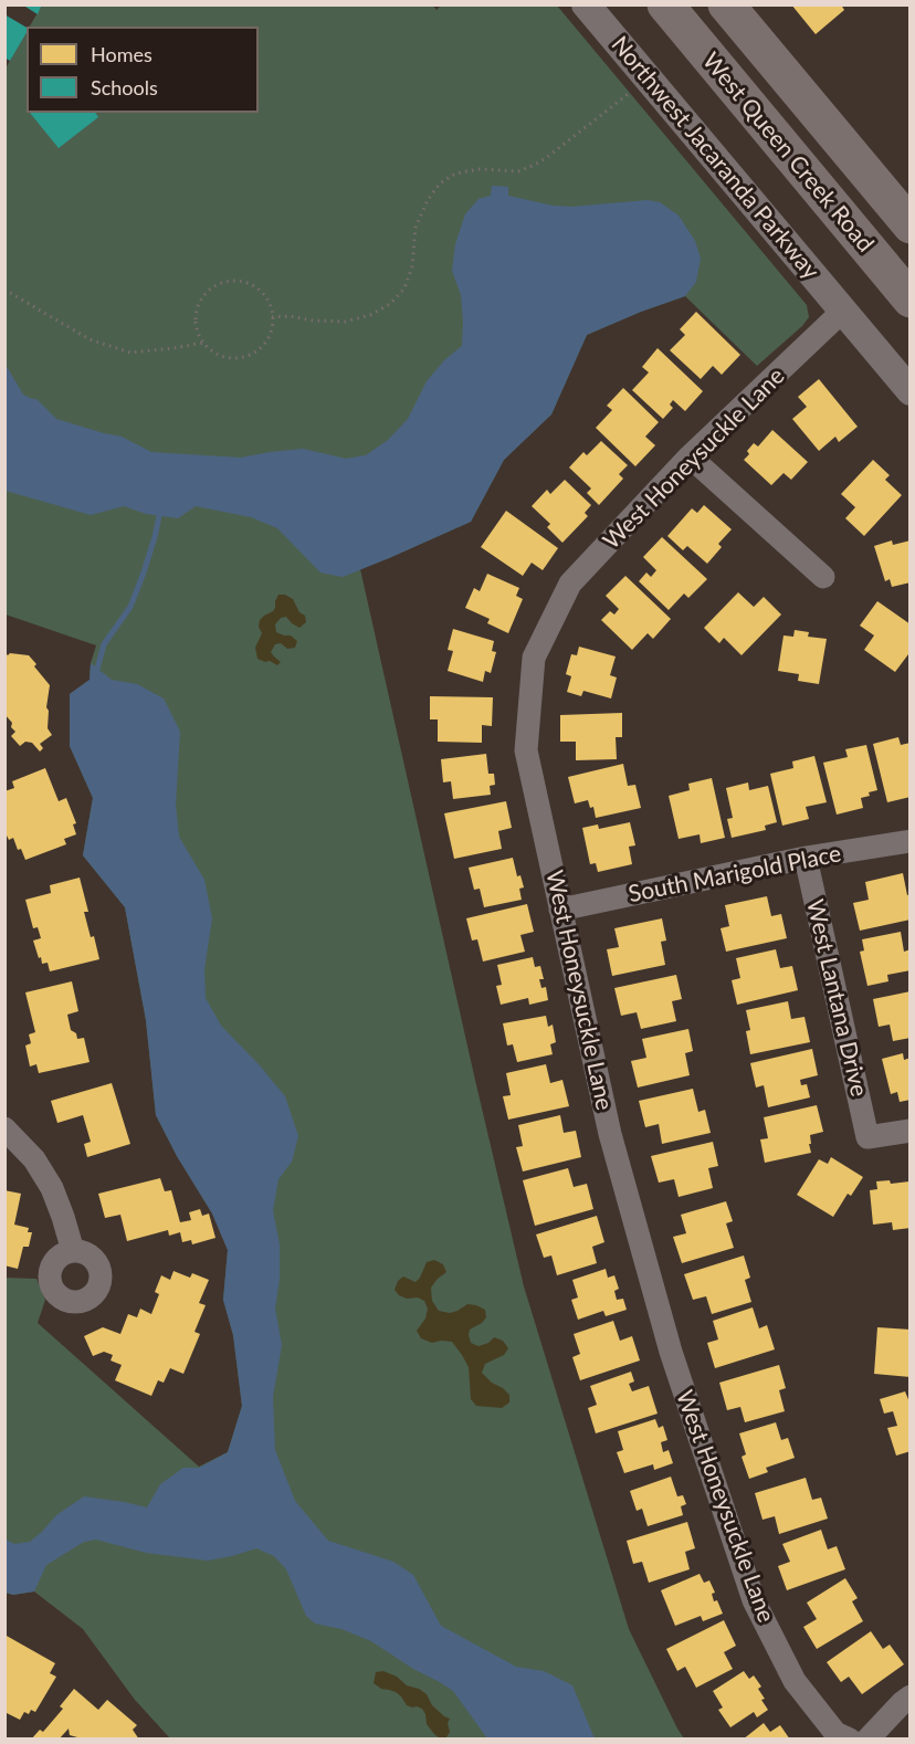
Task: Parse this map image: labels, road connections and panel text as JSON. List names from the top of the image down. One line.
{"streets":{"main road":["West Queen Creek Road"],"street":["Northwest Jacaranda Parkway","West Honeysuckle Lane","South Marigold Place","West Lantana Drive"]},"crossings":[["Northwest Jacaranda Parkway","West Honeysuckle Lane"],["West Honeysuckle Lane","South Marigold Place"],["South Marigold Place","West Lantana Drive"]],"legend":["Homes","Schools"]}
